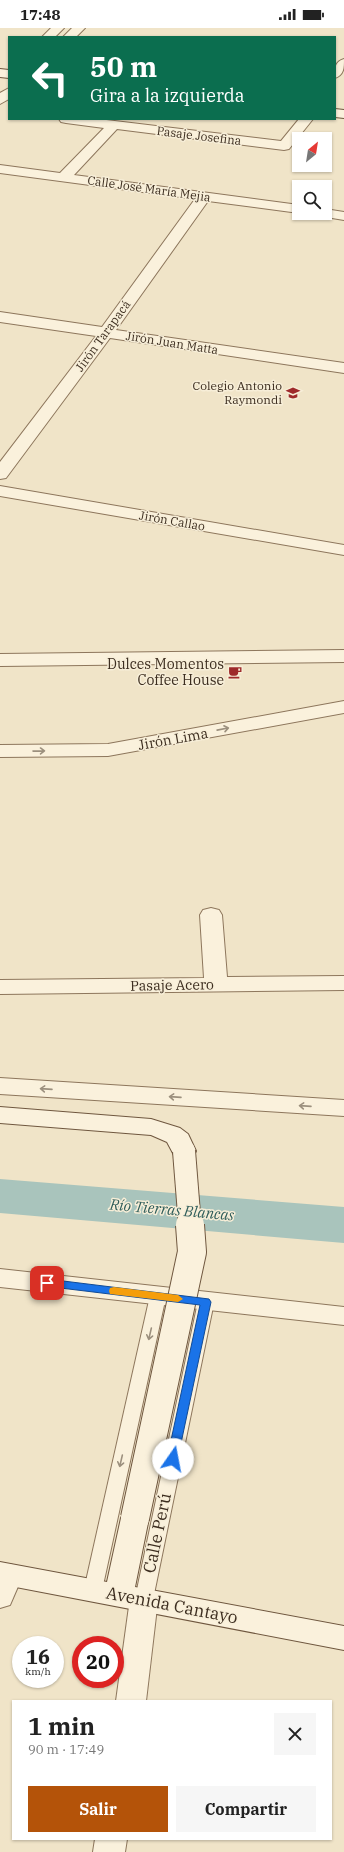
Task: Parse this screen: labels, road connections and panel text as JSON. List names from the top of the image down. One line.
{"streets":{"street":["Pasaje Josefina","Calle José María Mejia","Jirón Tarapacá","Jirón Juan Matta","Jirón Callao","Jirón Lima","Pasaje Acero","Avenida Cantayo"],"lane":["Calle Perú"]},"crossings":[["Calle José María Mejia","Jirón Tarapacá"],["Jirón Tarapacá","Jirón Juan Matta"],["Calle Perú","Avenida Cantayo"]],"water":["Río Tierras Blancas"],"places":{"school or university":["Colegio Antonio Raymondi"],"cafe":["Dulces Momentos Coffee House"]},"north":"top right","page":{"status":"17:48","turn":["50 m","Gira a la izquierda"],"speed":"16 km/h","limit":"20","heading":["1 min","90 m · 17:49"],"buttons":["Salir","Compartir"]}}
